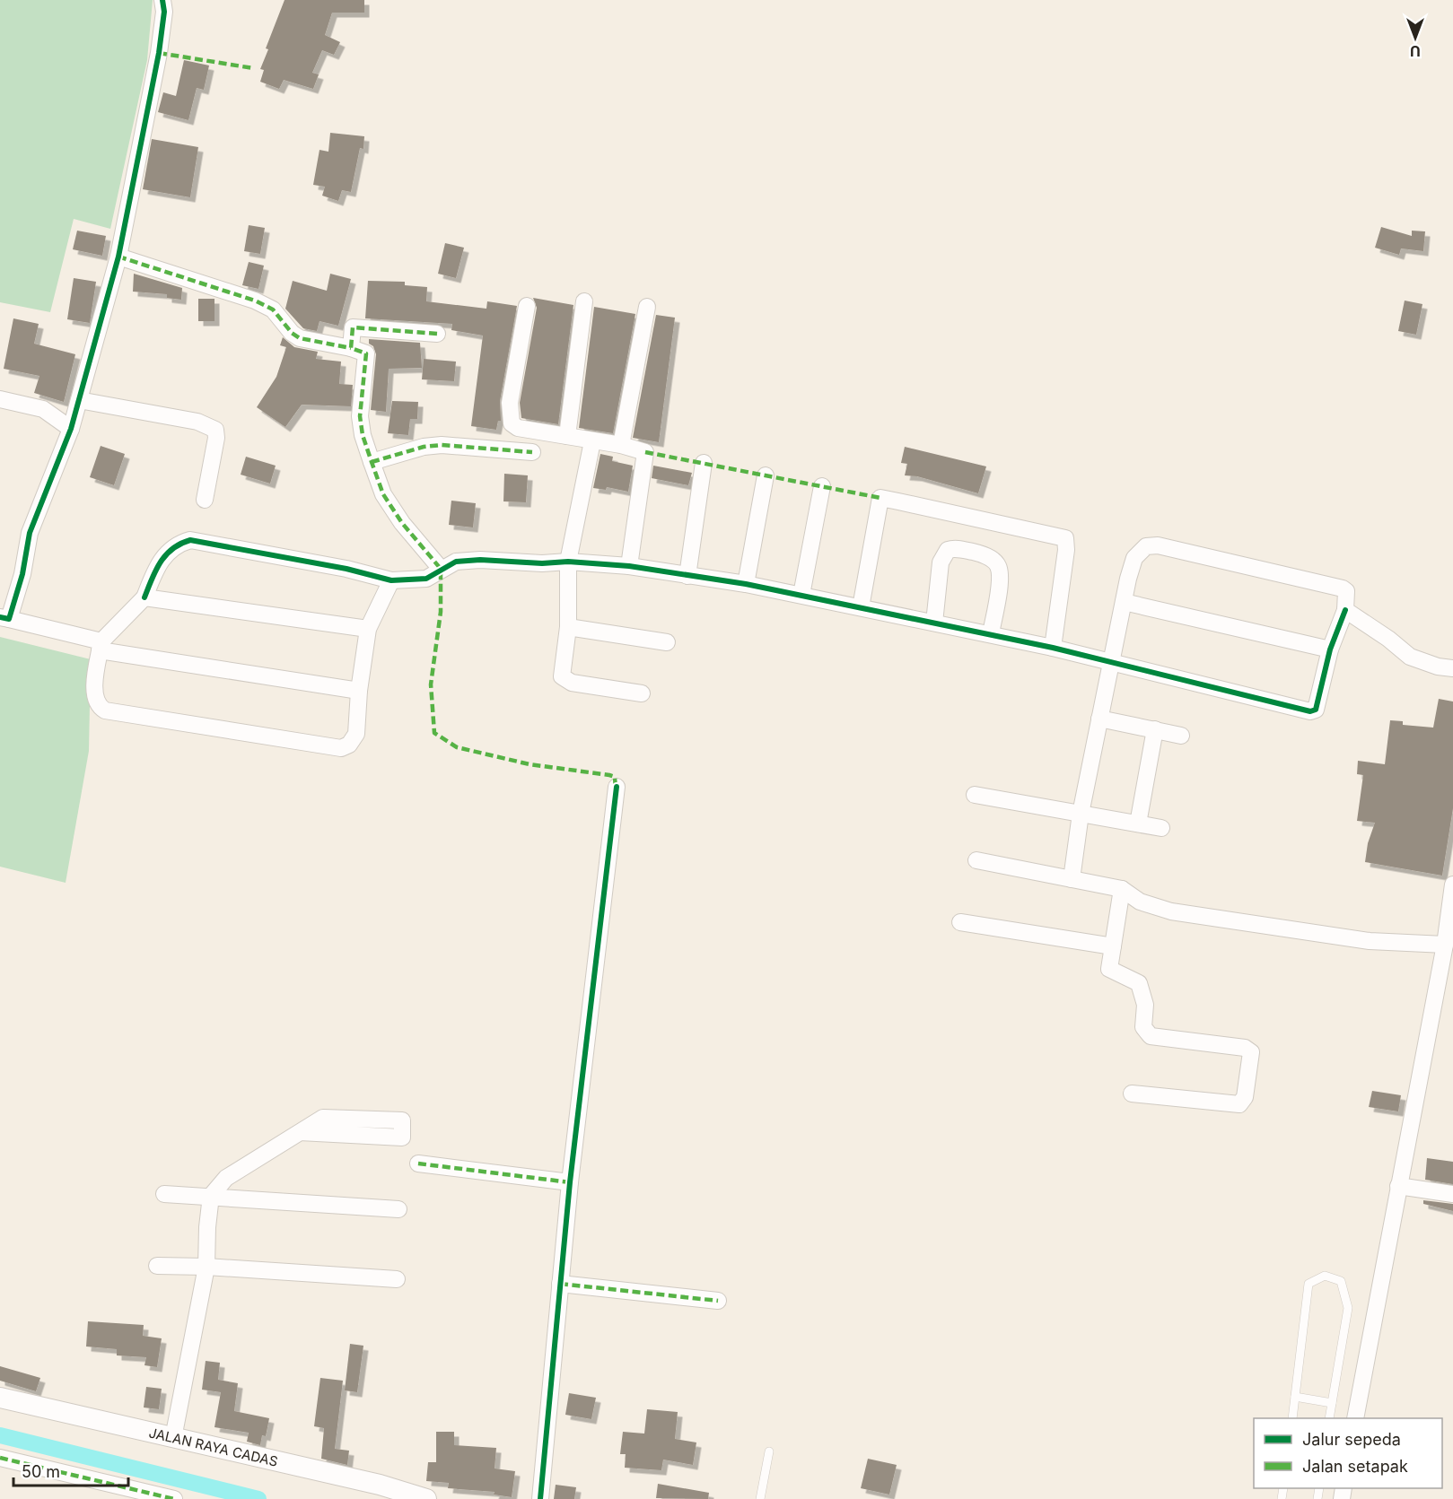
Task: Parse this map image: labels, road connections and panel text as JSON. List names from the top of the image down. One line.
{"streets":{"street":["JALAN RAYA CADAS"]},"legend":["Jalur sepeda","Jalan setapak"],"scale_bar":"50 m","north":"bottom"}
